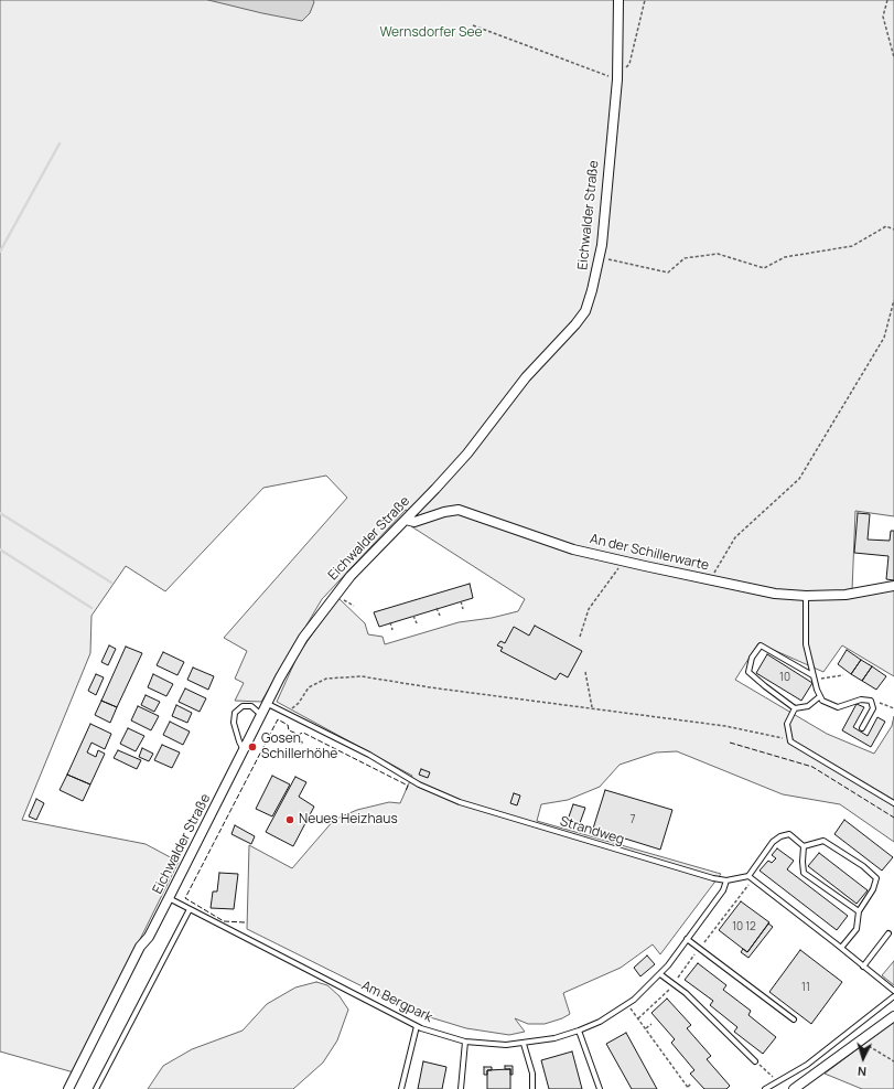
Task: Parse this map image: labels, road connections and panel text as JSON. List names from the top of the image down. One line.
{"streets":{"street":["Eichwalder Straße","An der Schillerwarte"],"lane":["Strandweg","Am Bergpark"]},"crossings":[["Eichwalder Straße","An der Schillerwarte"],["Eichwalder Straße","Strandweg"],["Eichwalder Straße","Am Bergpark"],["Strandweg","Am Bergpark"]],"parks":["Wernsdorfer See"],"places":["Gosen, Schillerhöhe","Neues Heizhaus"],"house_numbers":["10","7","10 12","11"],"north":"bottom"}
